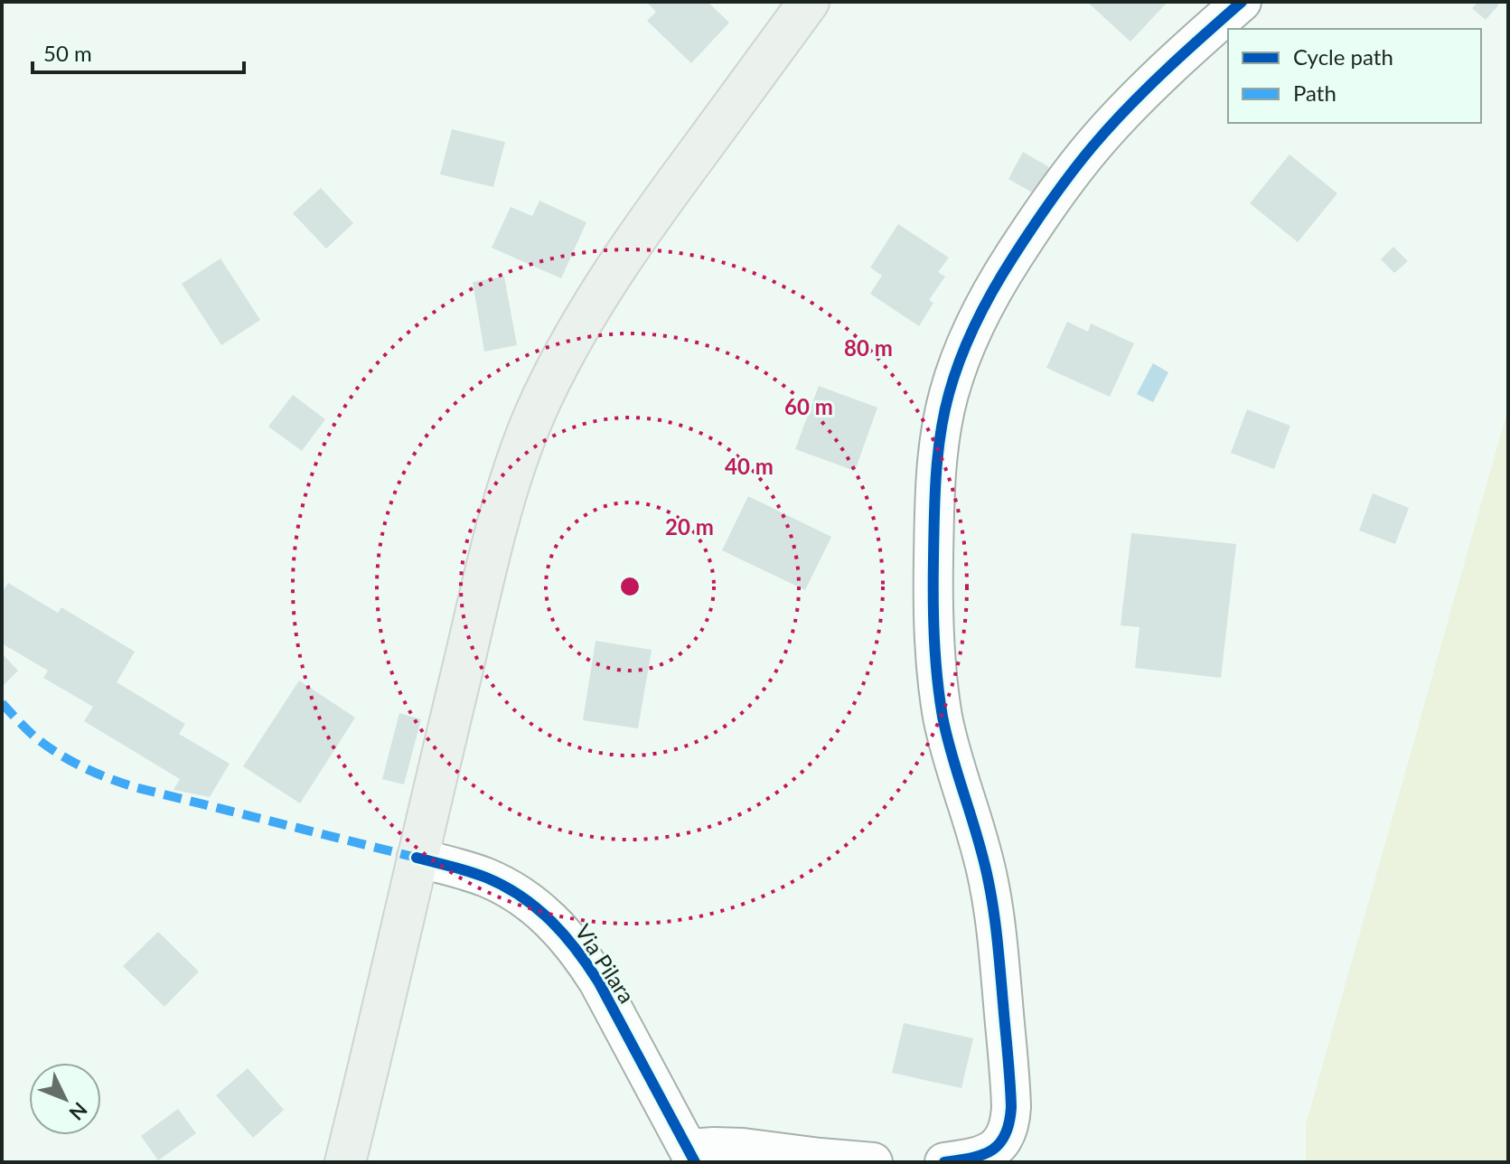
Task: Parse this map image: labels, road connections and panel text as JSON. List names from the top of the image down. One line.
{"streets":{"street":["Via Pilara"]},"legend":["Cycle path","Path"],"scale_bar":"50 m","north":"bottom right","rings":["80 m","60 m","40 m","20 m"]}
